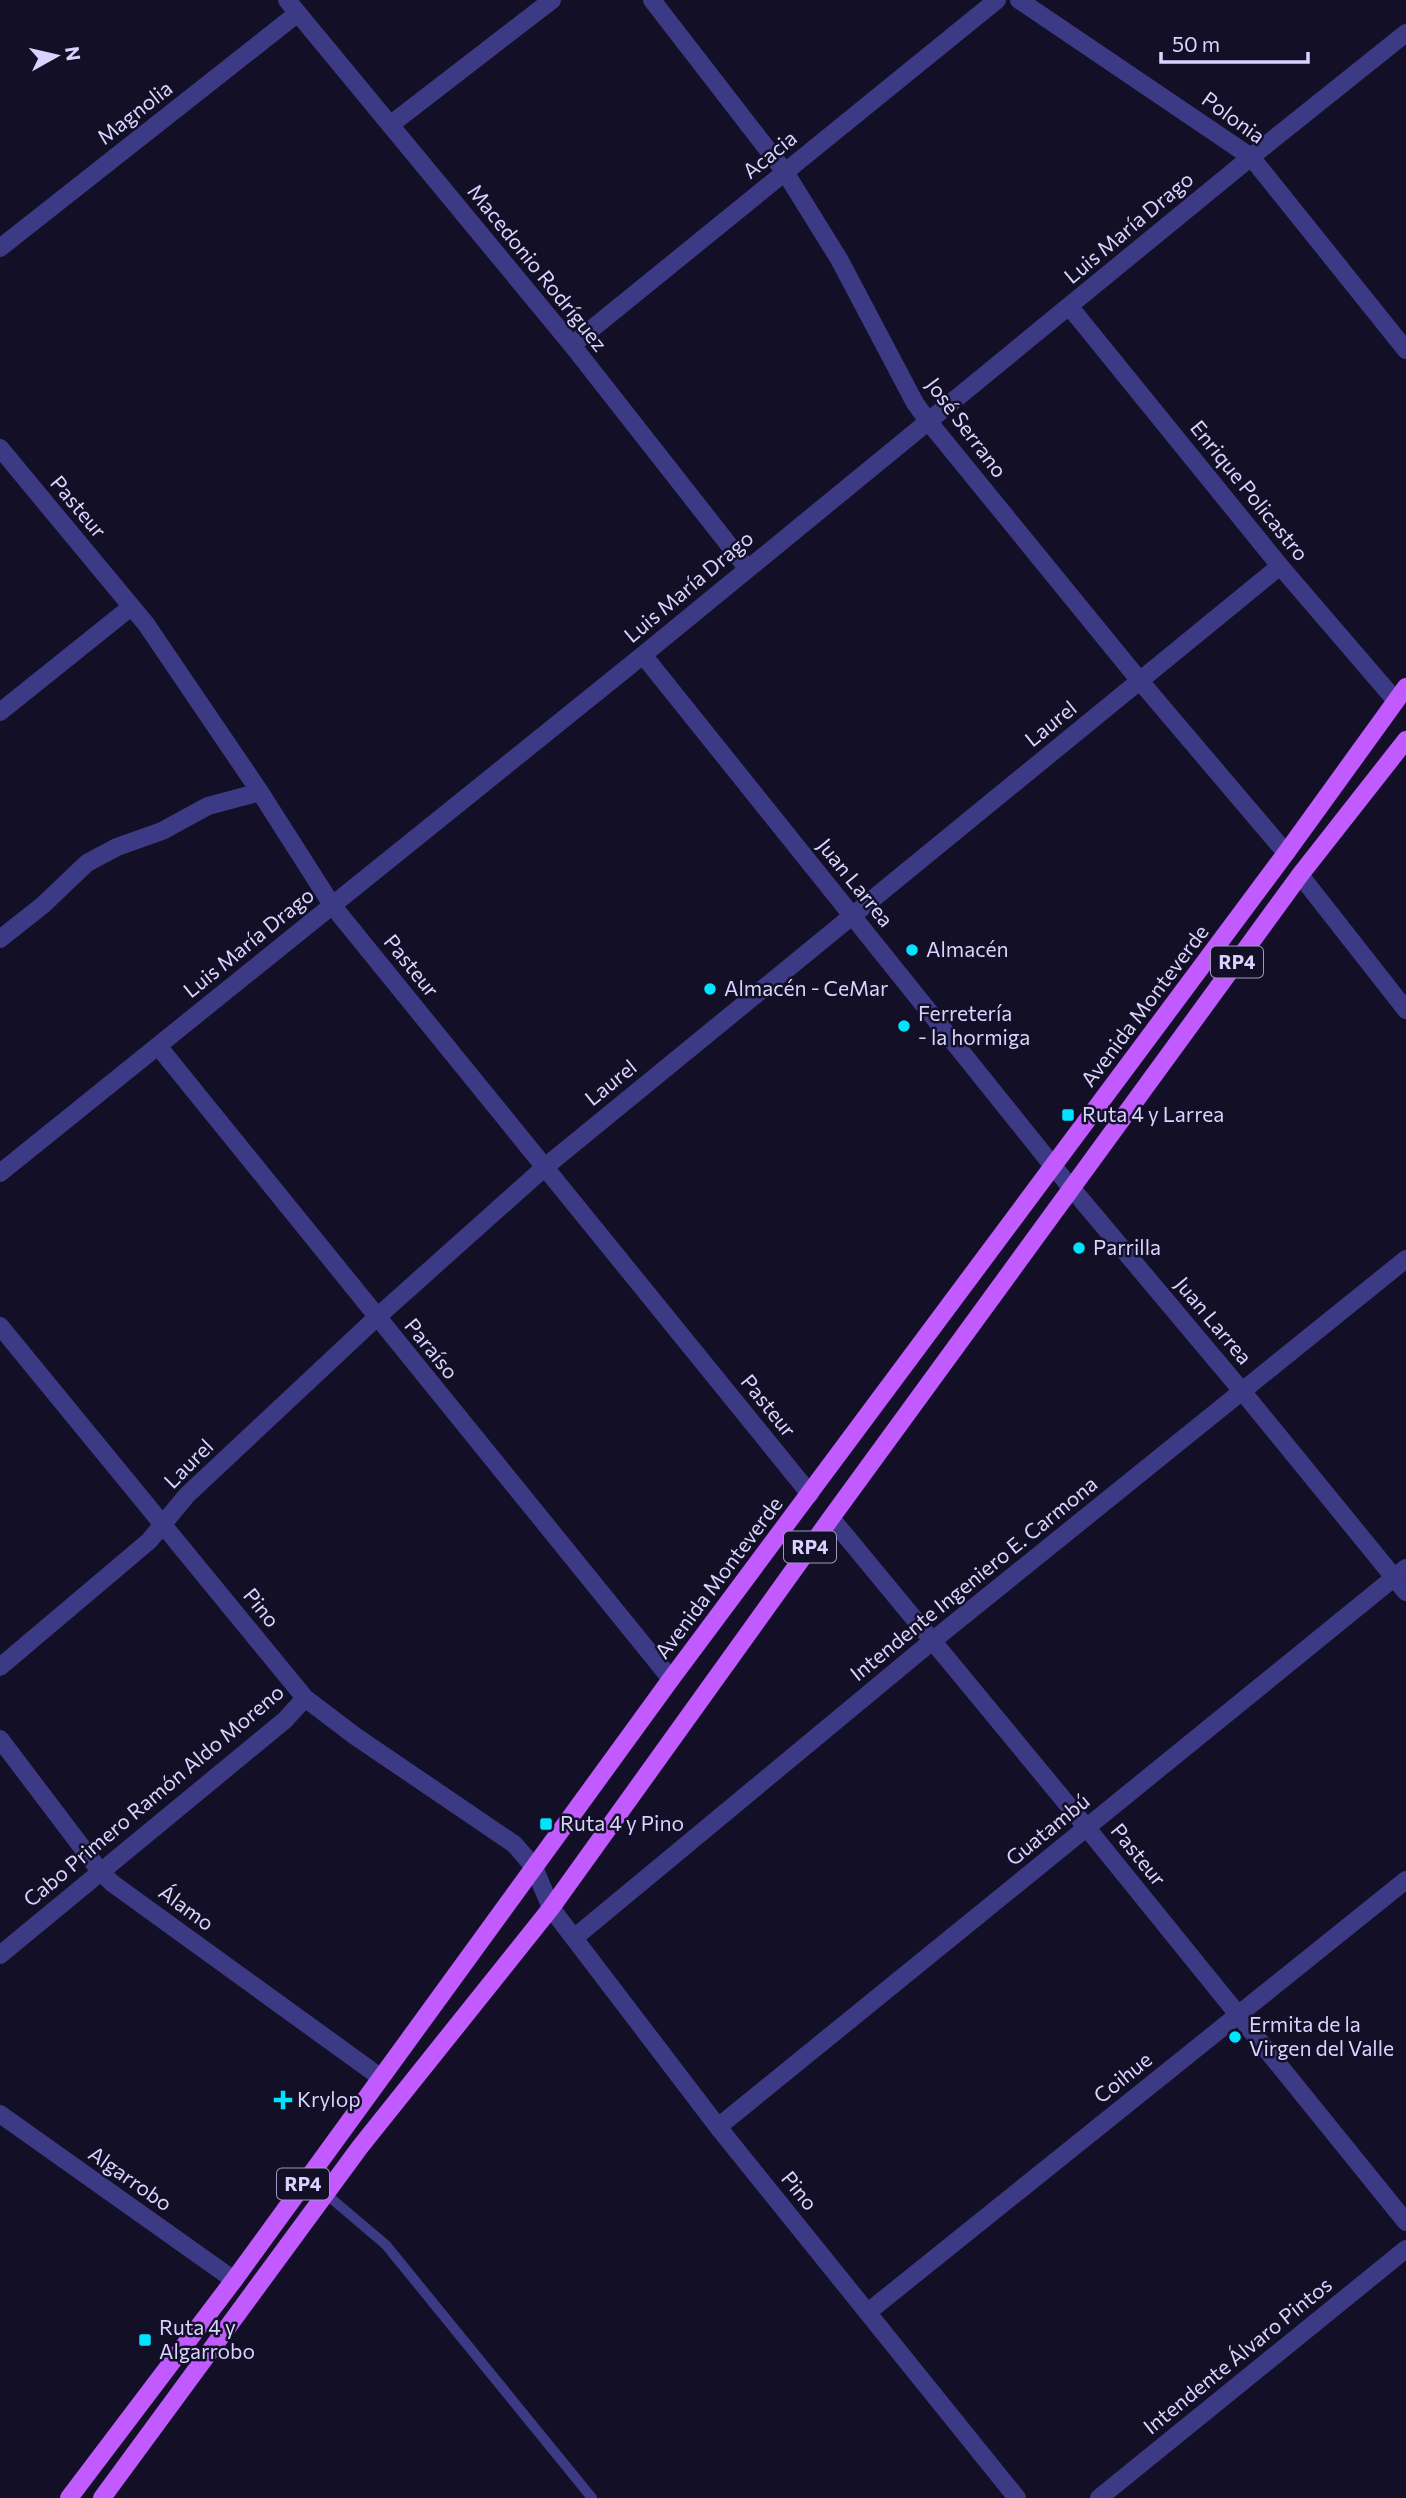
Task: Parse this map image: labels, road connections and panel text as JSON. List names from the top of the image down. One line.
{"streets":{"main road":["RP4","Avenida Monteverde"],"street":["Magnolia","Polonia","Acacia","Luis María Drago","Macedonio Rodríguez","José Serrano","Enrique Policastro","Pasteur","Laurel","Juan Larrea","Paraíso","Intendente Ingeniero E. Carmona","Pino","Cabo Primero Ramón Aldo Moreno","Guatambú","Álamo","Coihue","Algarrobo","Intendente Álvaro Pintos"]},"crossings":[["Magnolia","Macedonio Rodríguez"],["Polonia","Luis María Drago"],["Acacia","Macedonio Rodríguez"],["Acacia","José Serrano"],["Luis María Drago","Macedonio Rodríguez"],["Luis María Drago","José Serrano"],["Luis María Drago","Enrique Policastro"],["Luis María Drago","Pasteur"],["Luis María Drago","Juan Larrea"],["Luis María Drago","Paraíso"],["José Serrano","Laurel"],["José Serrano","Avenida Monteverde"],["Enrique Policastro","Laurel"],["Enrique Policastro","Avenida Monteverde"],["Pasteur","Laurel"],["Pasteur","RP4"],["Pasteur","Avenida Monteverde"],["Pasteur","Intendente Ingeniero E. Carmona"],["Pasteur","Guatambú"],["Pasteur","Coihue"],["Laurel","Juan Larrea"],["Laurel","Paraíso"],["Laurel","Pino"],["Juan Larrea","RP4"],["Juan Larrea","Avenida Monteverde"],["Juan Larrea","Intendente Ingeniero E. Carmona"],["Juan Larrea","Guatambú"],["RP4","Pino"],["Avenida Monteverde","Paraíso"],["Avenida Monteverde","Pino"],["Avenida Monteverde","Álamo"],["Avenida Monteverde","Algarrobo"],["Intendente Ingeniero E. Carmona","Pino"],["Pino","Cabo Primero Ramón Aldo Moreno"],["Pino","Guatambú"],["Pino","Coihue"],["Cabo Primero Ramón Aldo Moreno","Álamo"]],"places":{"other":["Almacén","Almacén - CeMar","Ferretería - la hormiga","Parrilla","Ermita de la Virgen del Valle"],"transit":["Ruta 4 y Larrea","Ruta 4 y Pino","Ruta 4 y Algarrobo"],"health":["Krylop"]},"scale_bar":"50 m","north":"right"}
